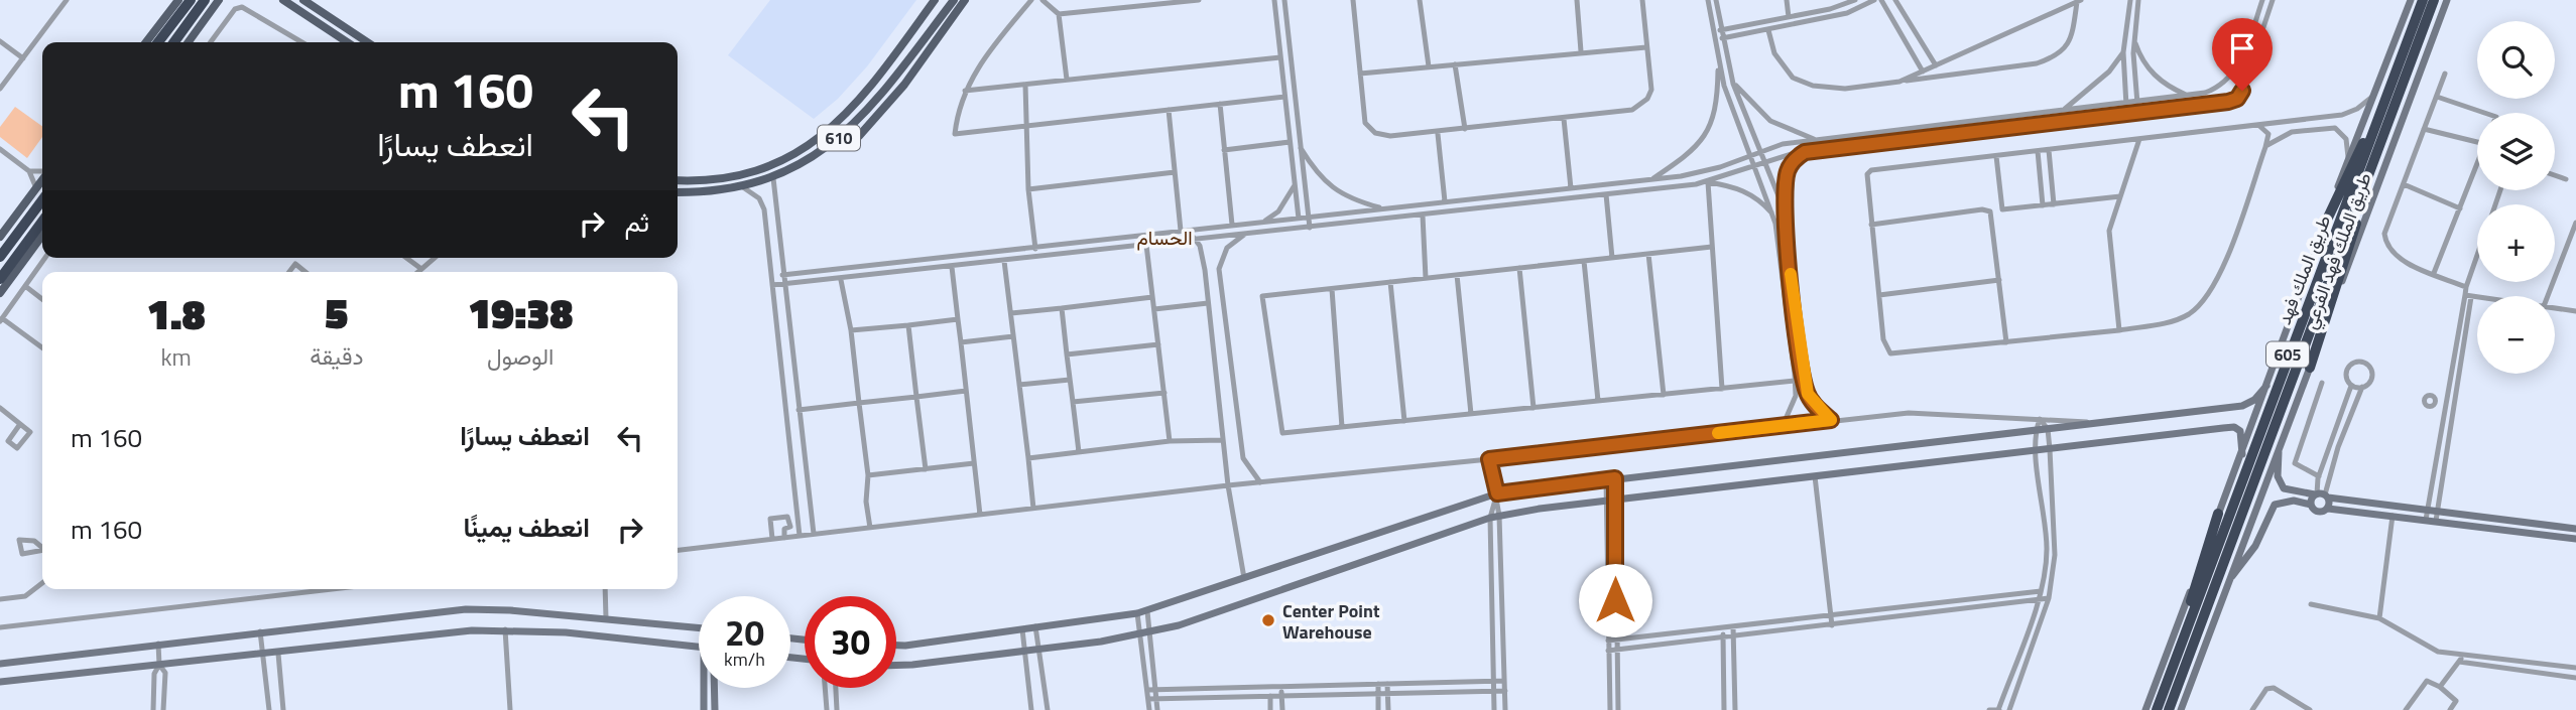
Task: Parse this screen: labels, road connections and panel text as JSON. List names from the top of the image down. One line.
{"streets":{"highway":["طريق الملك فهد","605"],"main road":["610","طريق الملك فهد الفرعي"]},"districts":["الحسام"],"places":["Center Point Warehouse"],"page":{"map_buttons":["+","−"],"turn":["160 m","انعطف يسارًا"],"then":"ثم","eta":["19:38","الوصول","5","دقيقة","1.8","km"],"list":[{"name":"انعطف يسارًا","value":"160 m"},{"name":"انعطف يمينًا","value":"160 m"}],"speed":"20 km/h","limit":"30"}}
